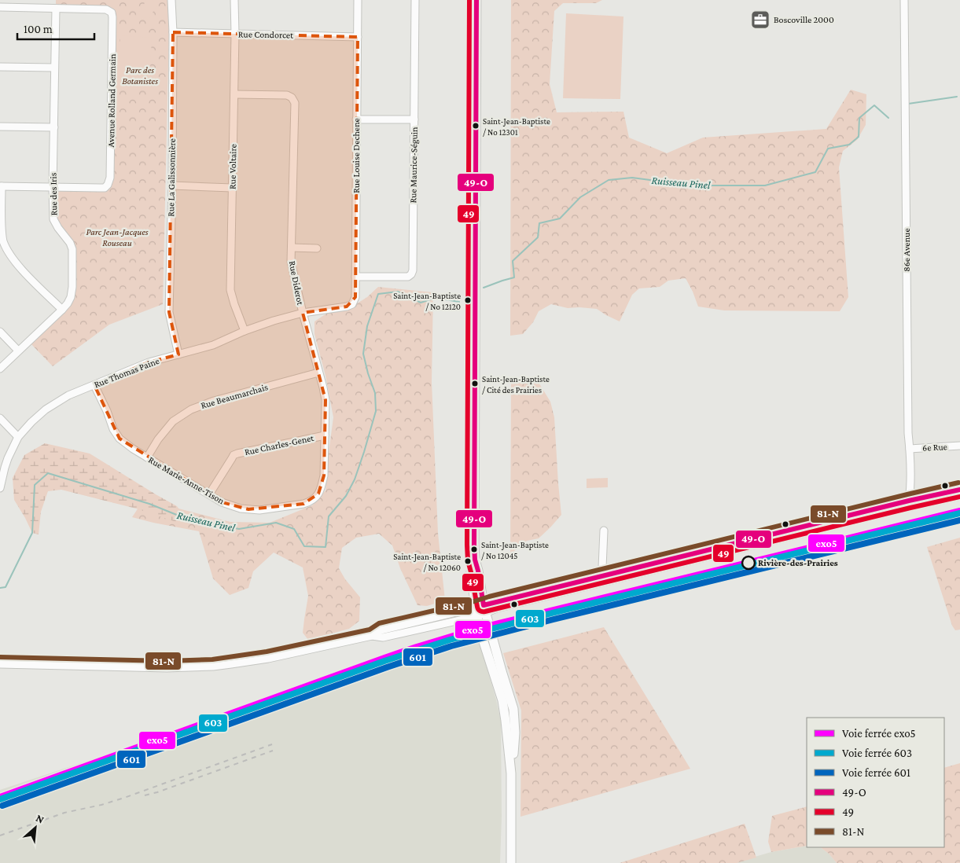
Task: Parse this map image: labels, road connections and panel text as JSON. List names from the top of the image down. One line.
{"streets":{"street":["Rue Condorcet","Avenue Rolland Germain","Rue Louise Dechene","Rue Maurice-Séguin","Rue Voltaire","Rue La Galissonnière","Rue des Iris","86e Avenue","Rue Diderot","Rue Thomas Paine","Rue Beaumarchais","Rue Charles-Genet","6e Rue","Rue Marie-Anne-Tison"]},"crossings":[["Rue Condorcet","Rue Louise Dechene"],["Rue Condorcet","Rue Voltaire"],["Rue Condorcet","Rue La Galissonnière"],["Avenue Rolland Germain","Rue des Iris"],["Rue Louise Dechene","Rue Maurice-Séguin"],["Rue Louise Dechene","Rue Thomas Paine"],["Rue Voltaire","Rue Diderot"],["Rue Voltaire","Rue Thomas Paine"],["Rue La Galissonnière","Rue Thomas Paine"],["86e Avenue","6e Rue"],["Rue Diderot","Rue Thomas Paine"],["Rue Diderot","Rue Beaumarchais"],["Rue Diderot","Rue Charles-Genet"],["Rue Diderot","Rue Marie-Anne-Tison"],["Rue Thomas Paine","Rue Marie-Anne-Tison"],["Rue Beaumarchais","Rue Marie-Anne-Tison"],["Rue Charles-Genet","Rue Marie-Anne-Tison"]],"water":["Ruisseau Pinel"],"parks":["Parc des Botanistes","Parc Jean-Jacques Rouseau"],"places":{"office":["Boscoville 2000"],"other":["Saint-Jean-Baptiste / No 12301","Saint-Jean-Baptiste / No 12120","Saint-Jean-Baptiste / Cité des Prairies","Saint-Jean-Baptiste / No 12045","Saint-Jean-Baptiste / No 12060","Rivière-des-Prairies"]},"lines":["transit line 49-O","transit line 49","transit line 81-N","rail line exo5","rail line 603","rail line 601"],"legend":["Voie ferrée exo5","Voie ferrée 603","Voie ferrée 601","49-O","49","81-N"],"scale_bar":"100 m","north":"top right"}
